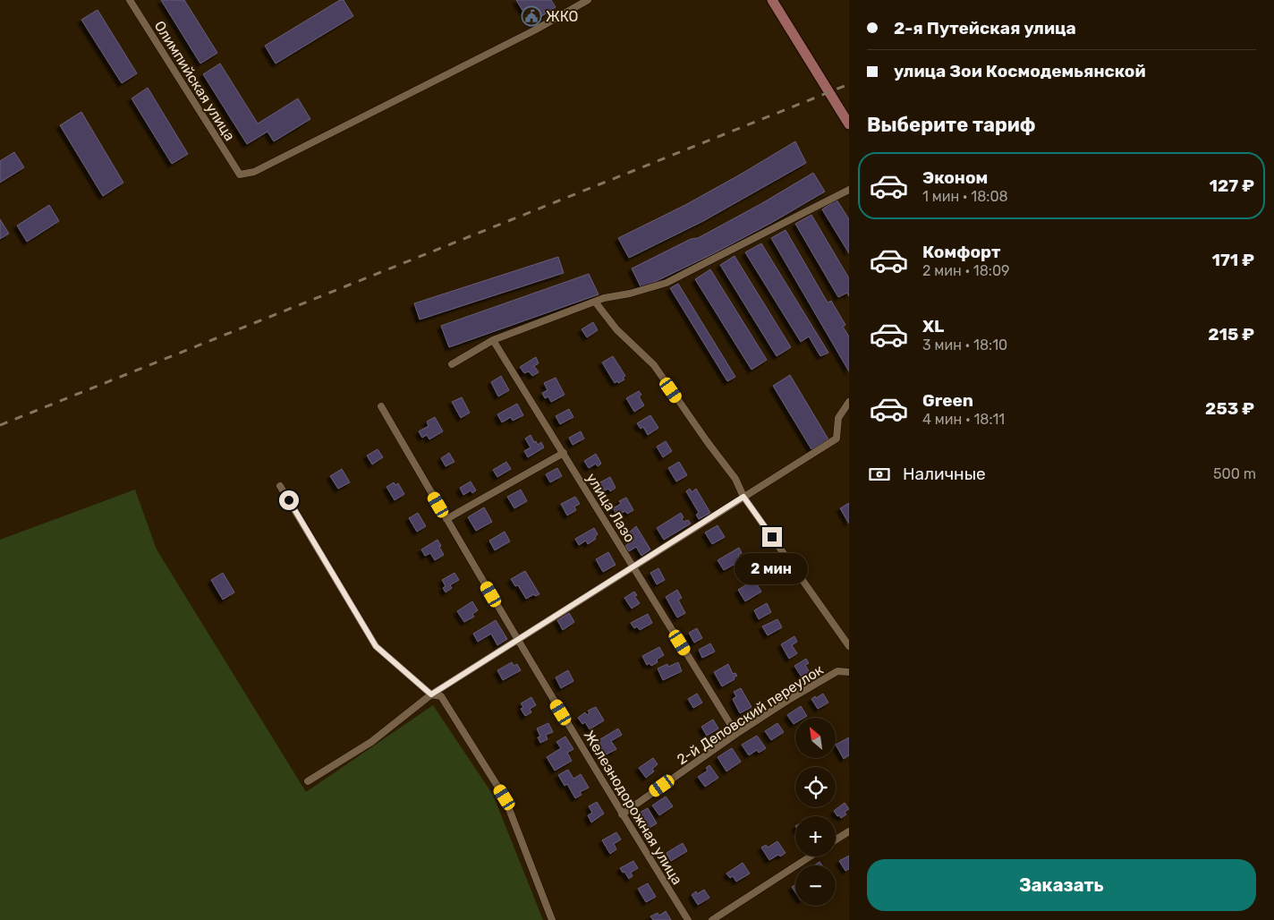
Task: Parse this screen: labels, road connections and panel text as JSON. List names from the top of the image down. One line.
{"streets":{"street":["Олимпийская улица","улица Лазо","2-й Деповский переулок","Железнодорожная улица"]},"crossings":[["улица Лазо","2-й Деповский переулок"],["2-й Деповский переулок","Железнодорожная улица"]],"places":{"public building":["ЖКО"]},"north":"top left","page":{"banner":["2-я Путейская улица","улица Зои Космодемьянской"],"heading":"Выберите тариф","list":[{"name":"Эконом","note":"1 мин · 18:08","value":"127 ₽"},{"name":"Комфорт","note":"2 мин · 18:09","value":"171 ₽"},{"name":"XL","note":"3 мин · 18:10","value":"215 ₽"},{"name":"Green","note":"4 мин · 18:11","value":"253 ₽"}],"pay":["Наличные","500 m"],"bubble":"2 мин","map_buttons":["+","−"],"buttons":"Заказать"}}
